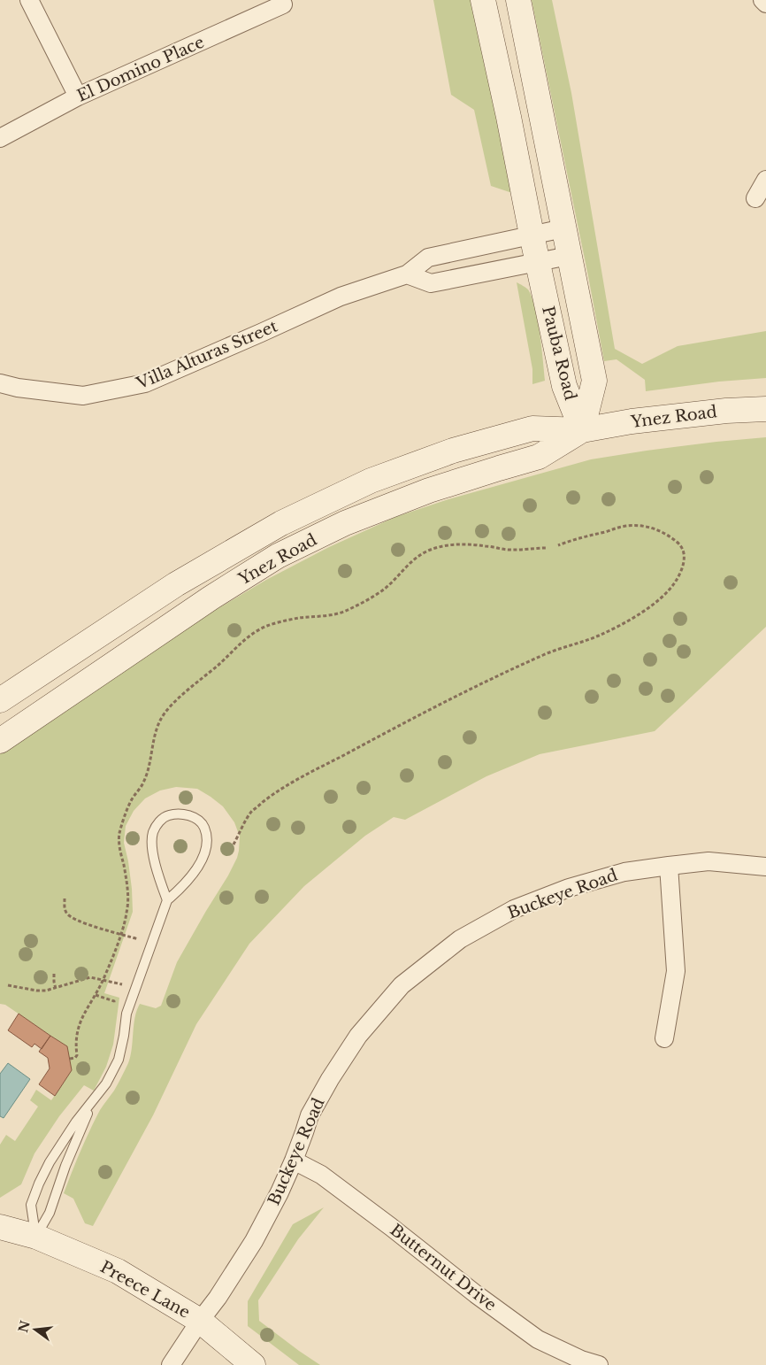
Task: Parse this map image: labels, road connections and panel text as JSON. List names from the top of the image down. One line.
{"streets":{"main road":["Pauba Road","Ynez Road","Preece Lane"],"street":["El Domino Place","Villa Alturas Street","Buckeye Road","Butternut Drive"]},"crossings":[["Pauba Road","Villa Alturas Street"],["Pauba Road","Ynez Road"],["Buckeye Road","Butternut Drive"],["Buckeye Road","Preece Lane"]],"north":"left"}
